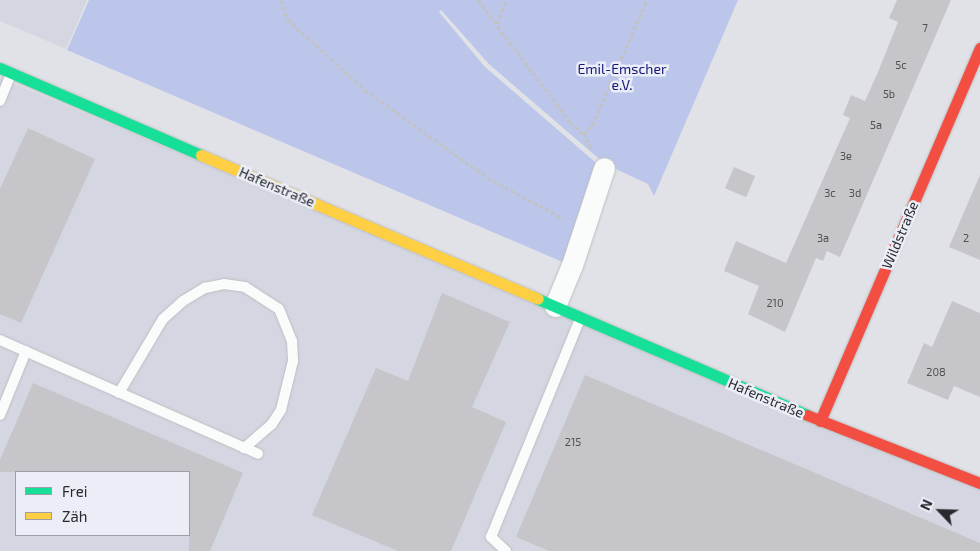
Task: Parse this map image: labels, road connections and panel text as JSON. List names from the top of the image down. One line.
{"streets":{"street":["Hafenstraße","Wildstraße"]},"crossings":[["Hafenstraße","Wildstraße"]],"parks":["Emil-Emscher e.V."],"house_numbers":["7","5c","5b","5a","3e","3c","3d","3a","2","210","208","215"],"legend":["Frei","Zäh"],"north":"top left"}
